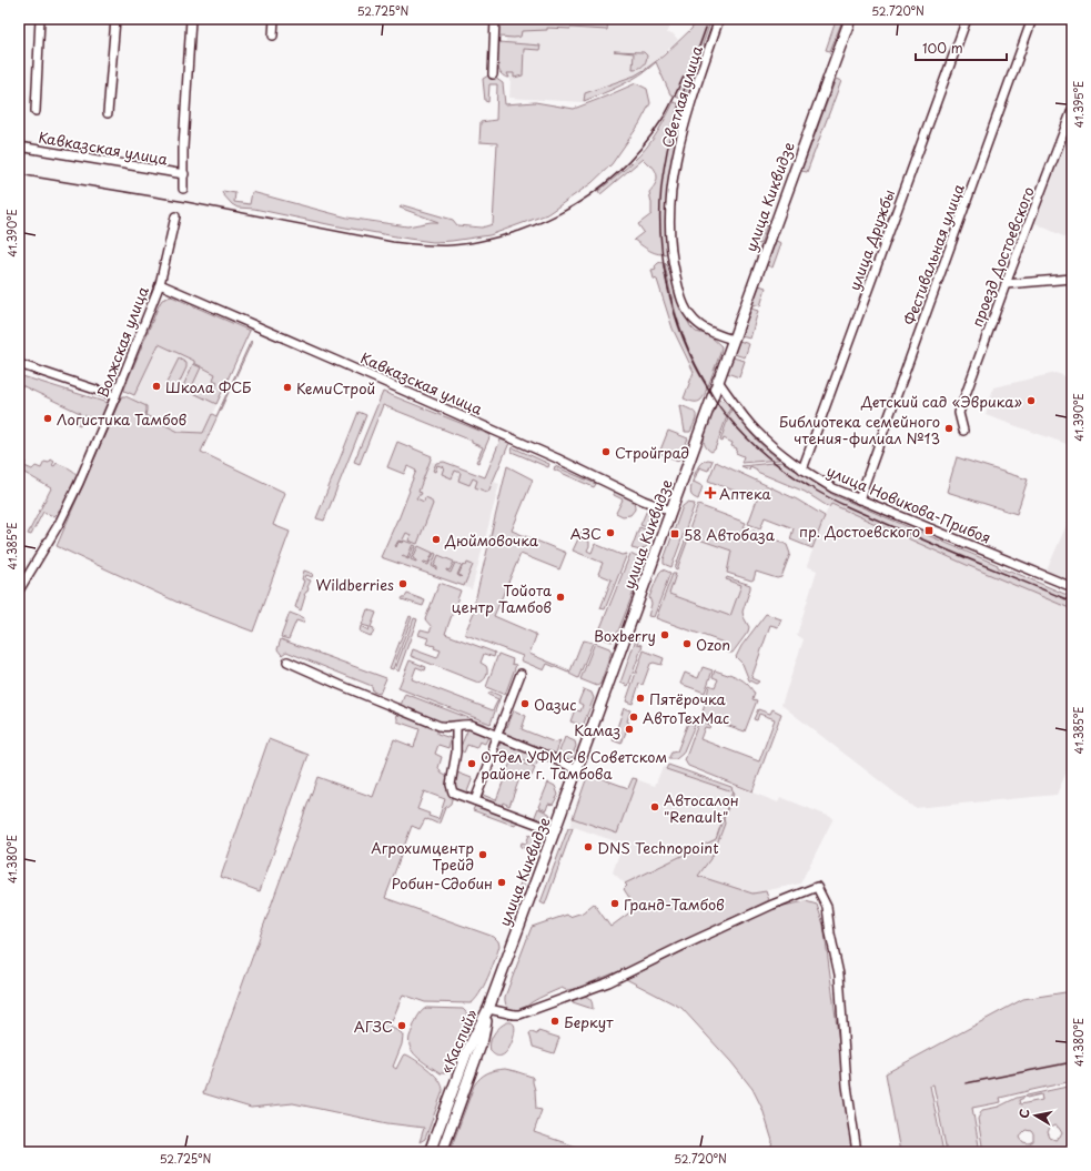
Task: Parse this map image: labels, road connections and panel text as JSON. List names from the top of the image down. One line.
{"streets":{"main road":["улица Киквидзе","«Каспий»"],"street":["Светлая улица","Кавказская улица","улица Дружбы","Фестивальная улица","проезд Достоевского","Волжская улица","улица Новикова-Прибоя"]},"crossings":[["Светлая улица","улица Киквидзе"],["Кавказская улица","улица Киквидзе"],["Кавказская улица","Волжская улица"],["улица Киквидзе","улица Новикова-Прибоя"],["улица Киквидзе","«Каспий»"],["улица Дружбы","улица Новикова-Прибоя"],["Фестивальная улица","улица Новикова-Прибоя"]],"places":{"other":["Школа ФСБ","КемиСтрой","Детский сад «Эврика»","Логистика Тамбов","Библиотека семейного чтения-филиал №13","Стройград","АЗС","Дюймовочка","Wildberries","Тойота центр Тамбов","Boxberry","Ozon","Пятёрочка","Оазис","АвтоТехМас","Камаз","Отдел УФМС в Советском районе г. Тамбова","Автосалон \"Renault\"","DNS Technopoint","Агрохимцентр Трейд","Робин-Сдобин","Гранд-Тамбов","Беркут","АГЗС"],"health":["Аптека"],"transit":["пр. Достоевского","58 Автобаза"]},"scale_bar":"100 m","north":"left","coordinates":["52.725°N","52.720°N","41.395°E","41.390°E","41.385°E","41.380°E"]}
